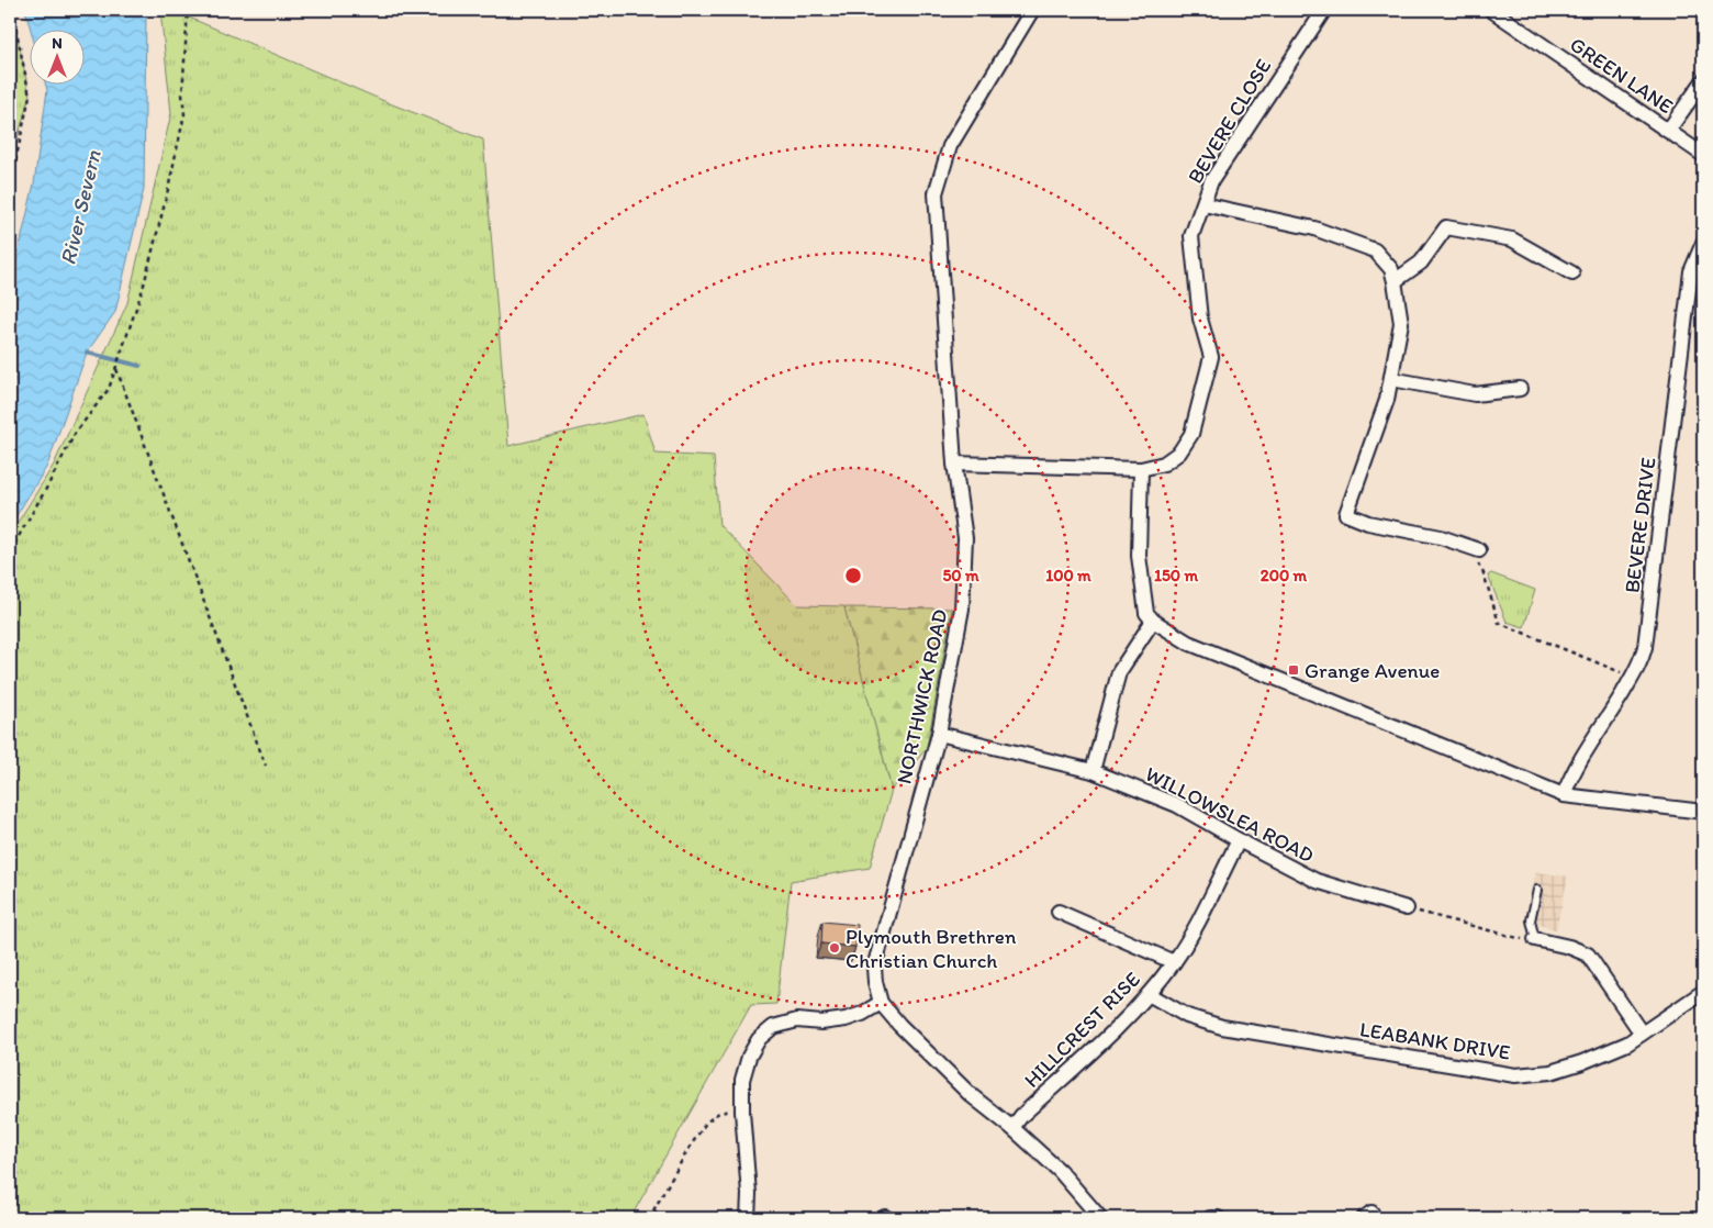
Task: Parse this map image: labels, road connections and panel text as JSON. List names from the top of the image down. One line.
{"streets":{"street":["GREEN LANE","BEVERE CLOSE","BEVERE DRIVE","NORTHWICK ROAD","WILLOWSLEA ROAD","HILLCREST RISE","LEABANK DRIVE"]},"crossings":[["BEVERE CLOSE","NORTHWICK ROAD"],["NORTHWICK ROAD","WILLOWSLEA ROAD"],["NORTHWICK ROAD","HILLCREST RISE"],["WILLOWSLEA ROAD","HILLCREST RISE"],["HILLCREST RISE","LEABANK DRIVE"]],"water":["River Severn"],"places":{"transit":["Grange Avenue"],"other":["Plymouth Brethren Christian Church"]},"north":"top","rings":["50 m","100 m","150 m","200 m"]}
